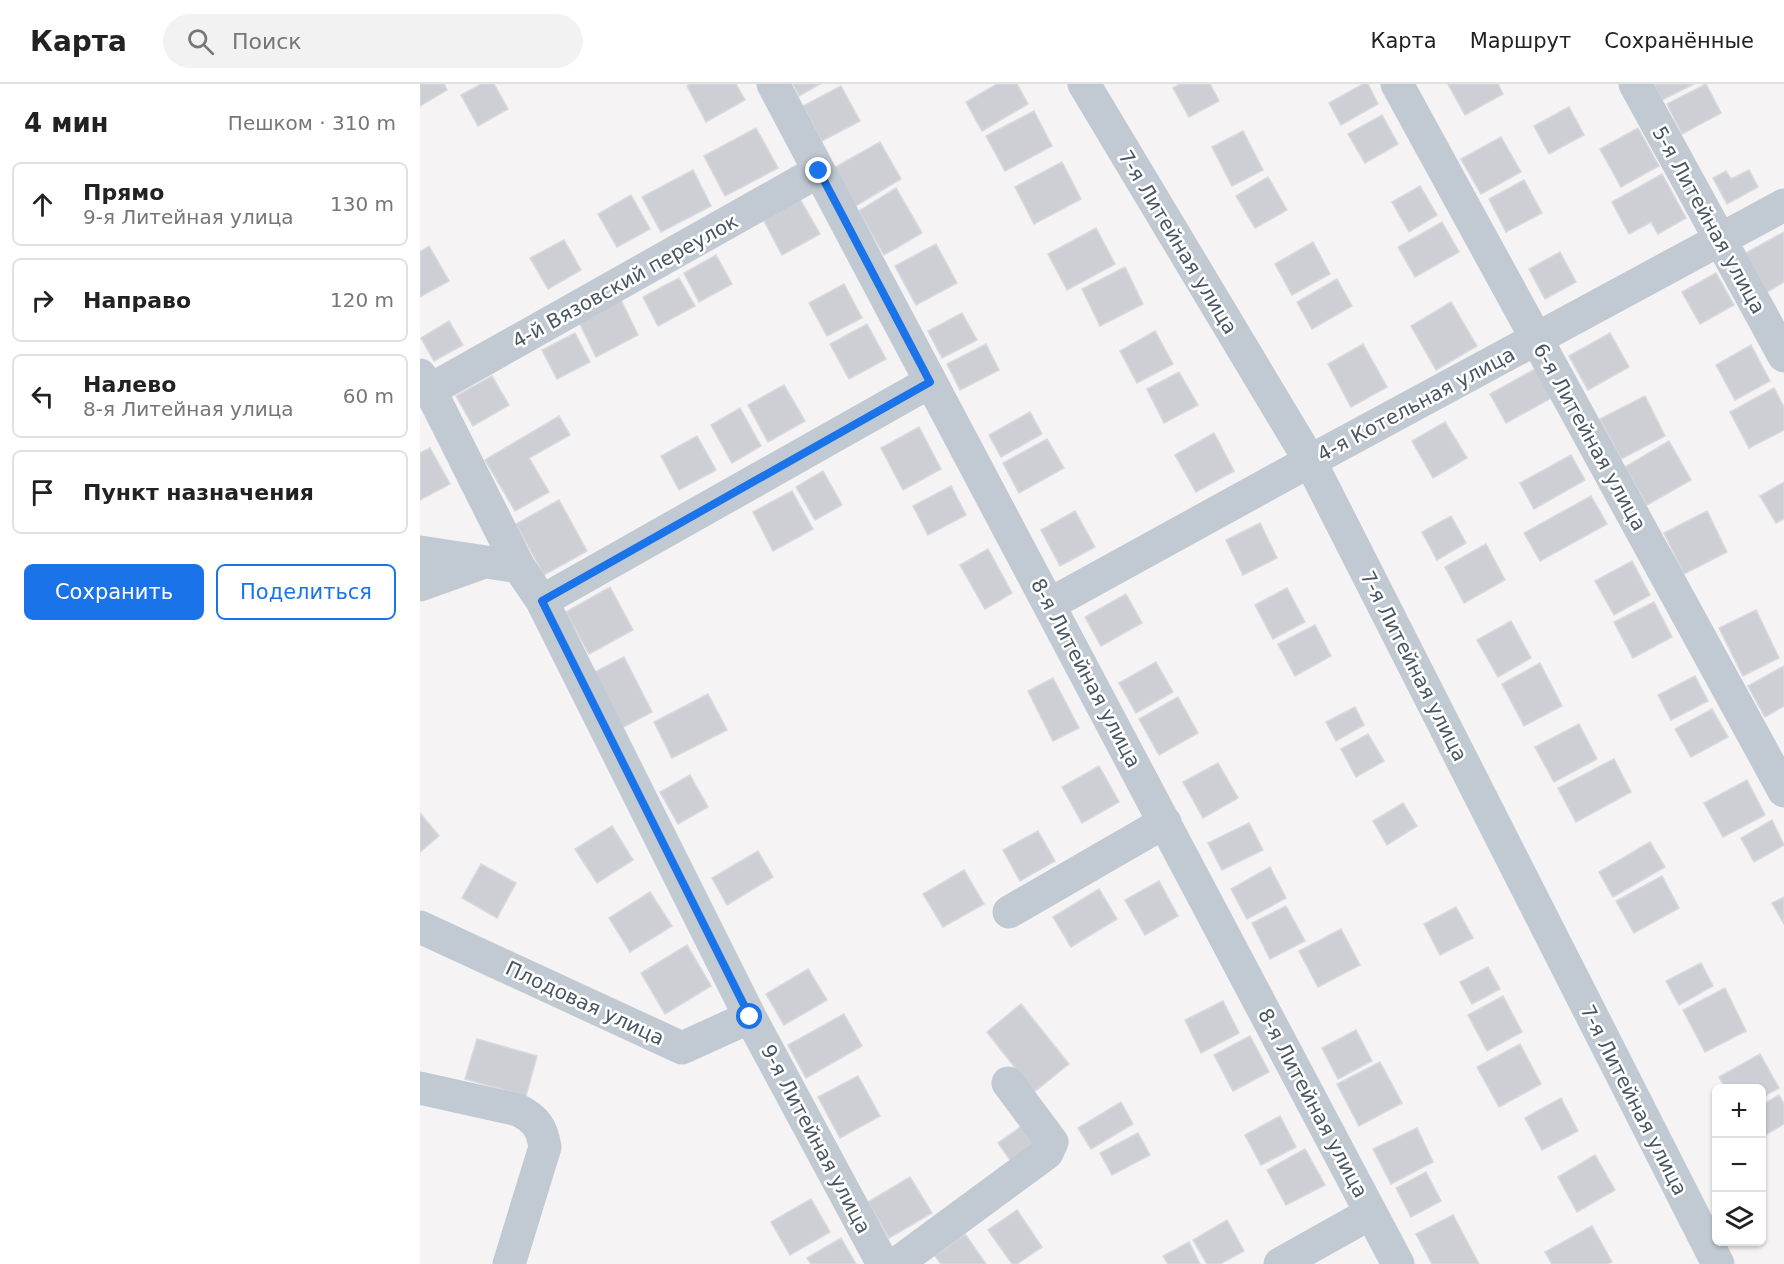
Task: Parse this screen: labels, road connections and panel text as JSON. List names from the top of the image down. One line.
{"streets":{"street":["5-я Литейная улица","7-я Литейная улица","4-й Вязовский переулок","4-я Котельная улица","6-я Литейная улица","8-я Литейная улица","Плодовая улица","9-я Литейная улица"]},"crossings":[["5-я Литейная улица","4-я Котельная улица"],["7-я Литейная улица","4-я Котельная улица"],["4-й Вязовский переулок","8-я Литейная улица"],["4-й Вязовский переулок","9-я Литейная улица"],["4-я Котельная улица","6-я Литейная улица"],["4-я Котельная улица","8-я Литейная улица"],["Плодовая улица","9-я Литейная улица"]],"page":{"header":"Карта","search":"Поиск","nav":["Карта","Маршрут","Сохранённые"],"heading":["4 мин","Пешком · 310 m"],"list":[["Прямо","9-я Литейная улица","130 m"],["Направо","120 m"],["Налево","8-я Литейная улица","60 m"],"Пункт назначения"],"buttons":["Сохранить","Поделиться"],"map_buttons":["+","−"]}}
